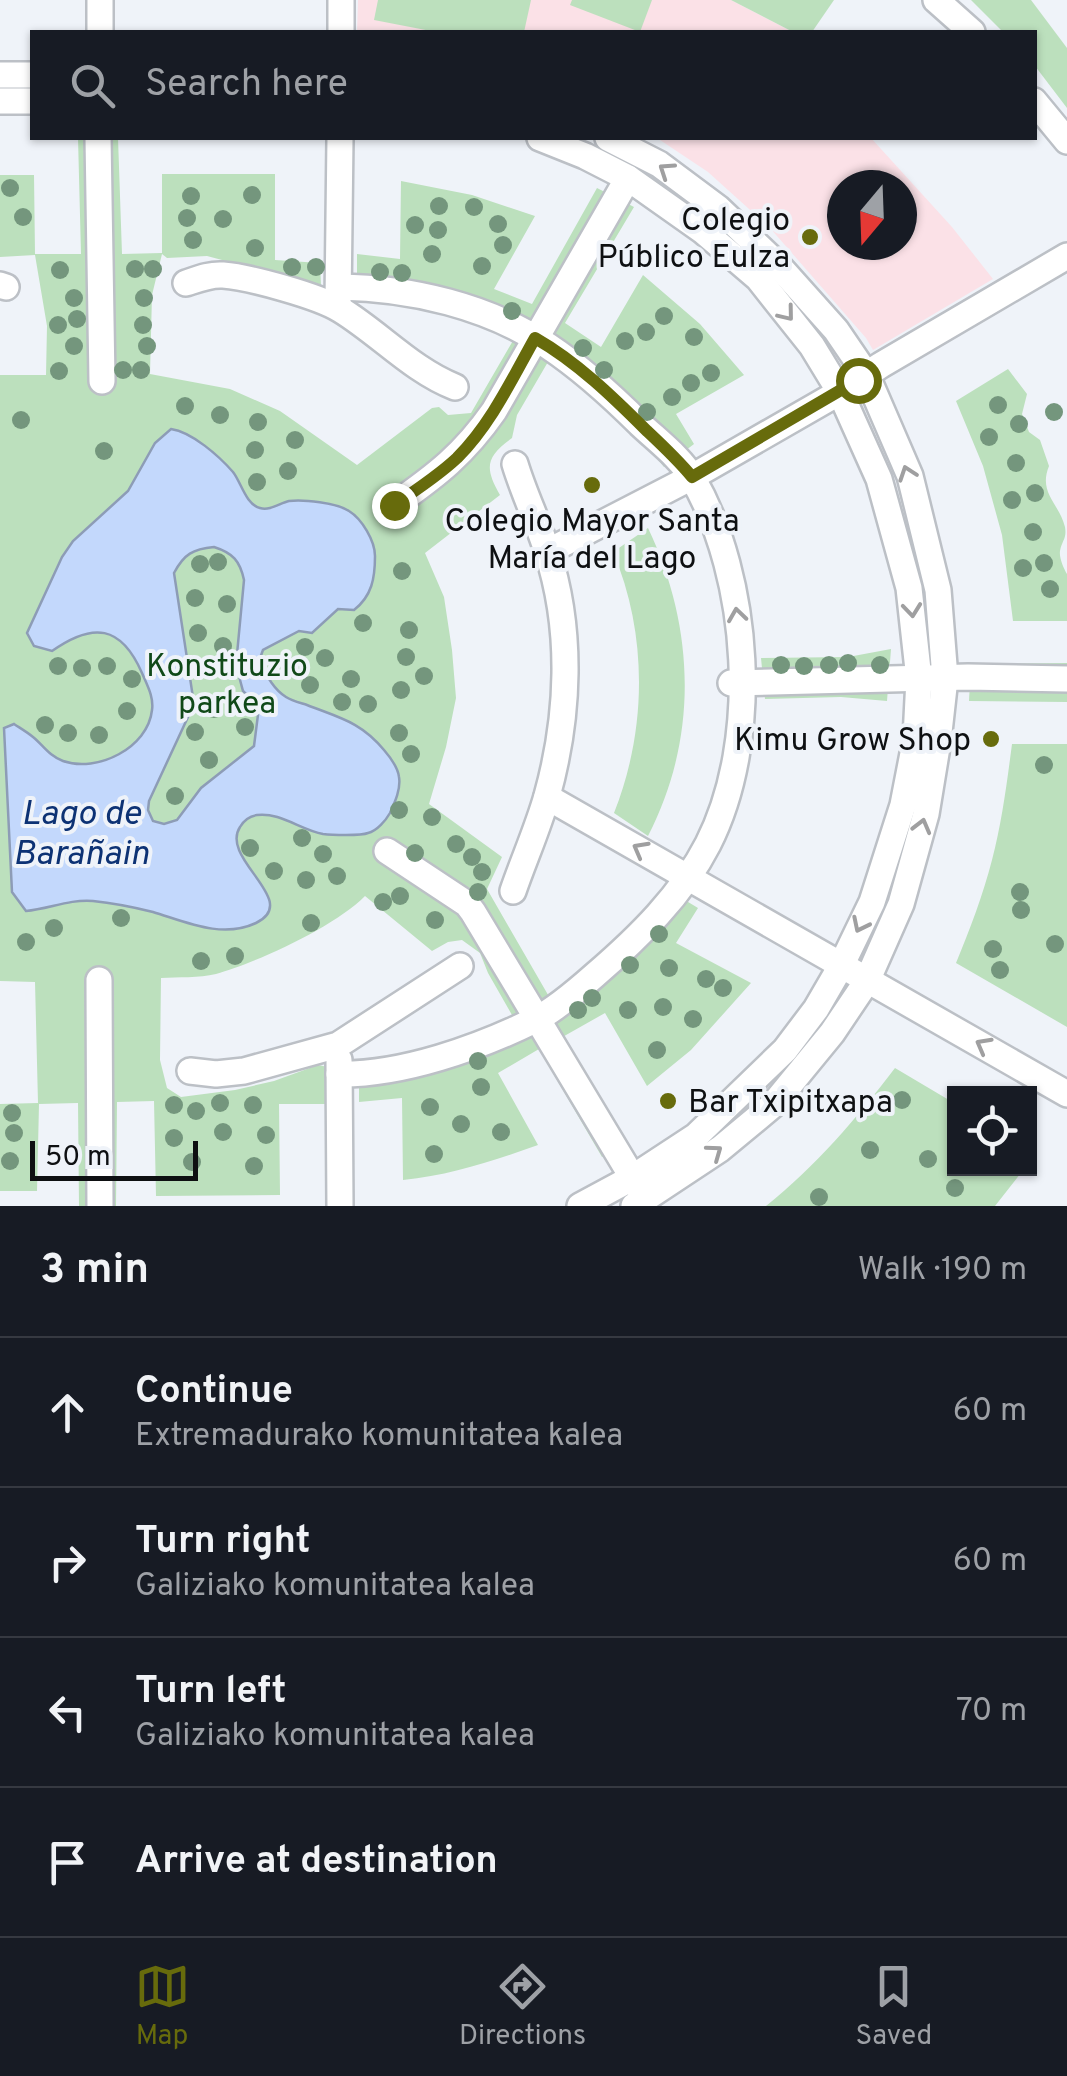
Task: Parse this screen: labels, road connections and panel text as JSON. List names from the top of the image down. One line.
{"water":["Lago de Barañain"],"parks":["Konstituzio parkea"],"places":["Colegio Público Eulza","Colegio Mayor Santa María del Lago","Kimu Grow Shop","Bar Txipitxapa"],"scale_bar":"50 m","north":"bottom","page":{"search":"Search here","scale":"50 m","heading":["3 min","Walk · 190 m"],"list":[["Continue","Extremadurako komunitatea kalea","60 m"],["Turn right","Galiziako komunitatea kalea","60 m"],["Turn left","Galiziako komunitatea kalea","70 m"],"Arrive at destination"],"nav":["Map","Directions","Saved"]}}
